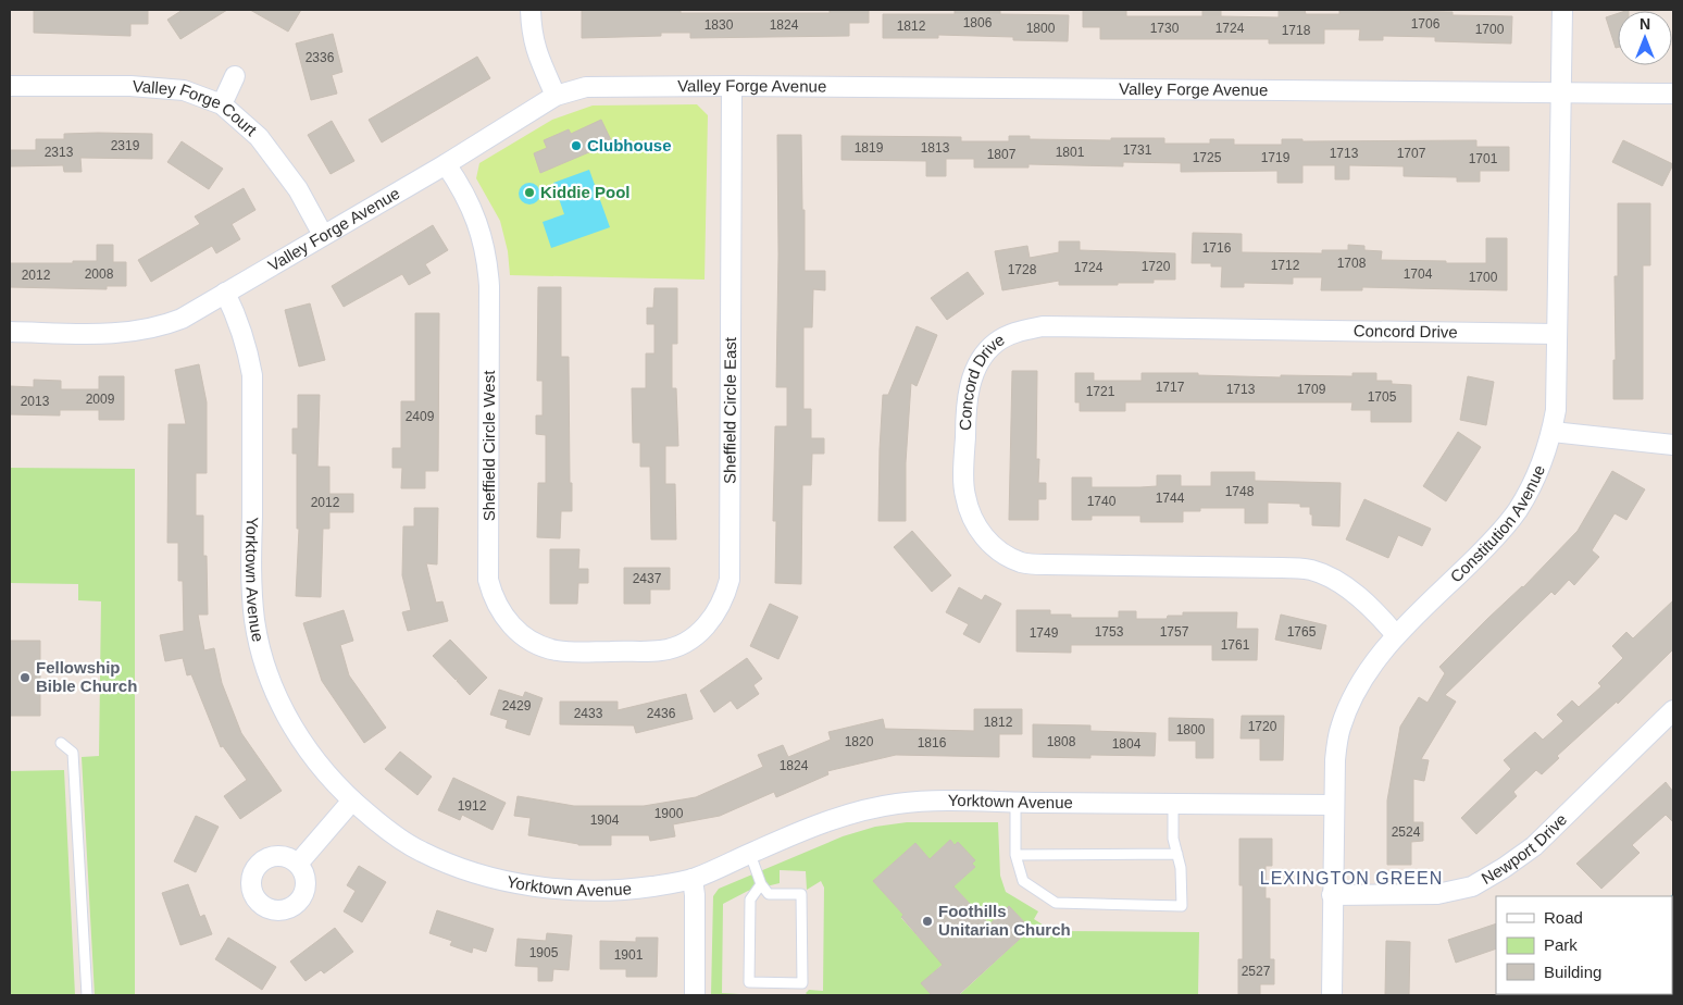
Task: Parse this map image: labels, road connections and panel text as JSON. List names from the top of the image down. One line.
{"streets":{"street":["Valley Forge Avenue","Valley Forge Court","Concord Drive","Sheffield Circle East","Sheffield Circle West","Constitution Avenue","Yorktown Avenue","Newport Drive"]},"crossings":[["Valley Forge Avenue","Valley Forge Court"],["Valley Forge Avenue","Sheffield Circle East"],["Valley Forge Avenue","Sheffield Circle West"],["Valley Forge Avenue","Constitution Avenue"],["Valley Forge Avenue","Yorktown Avenue"],["Concord Drive","Constitution Avenue"],["Sheffield Circle East","Sheffield Circle West"],["Constitution Avenue","Yorktown Avenue"],["Constitution Avenue","Newport Drive"]],"districts":["LEXINGTON GREEN"],"places":["Clubhouse","Kiddie Pool","Fellowship Bible Church","Foothills Unitarian Church"],"house_numbers":["1806","1706","1830","1824","1812","1800","1730","1724","1700","1718","2336","2319","1819","1813","1731","2313","1801","1713","1707","1807","1725","1719","1701","1716","1708","1712","1720","1724","1728","2008","1704","2012","1700","1717","1713","1709","1721","1705","2009","2013","2409","1748","1744","1740","2012","2437","1753","1757","1765","1749","1761","2429","2433","2436","1812","1720","1800","1820","1808","1816","1804","1824","1912","1900","1904","2524","1905","1901","2527"],"legend":["Road","Park","Building"],"north":"top"}
